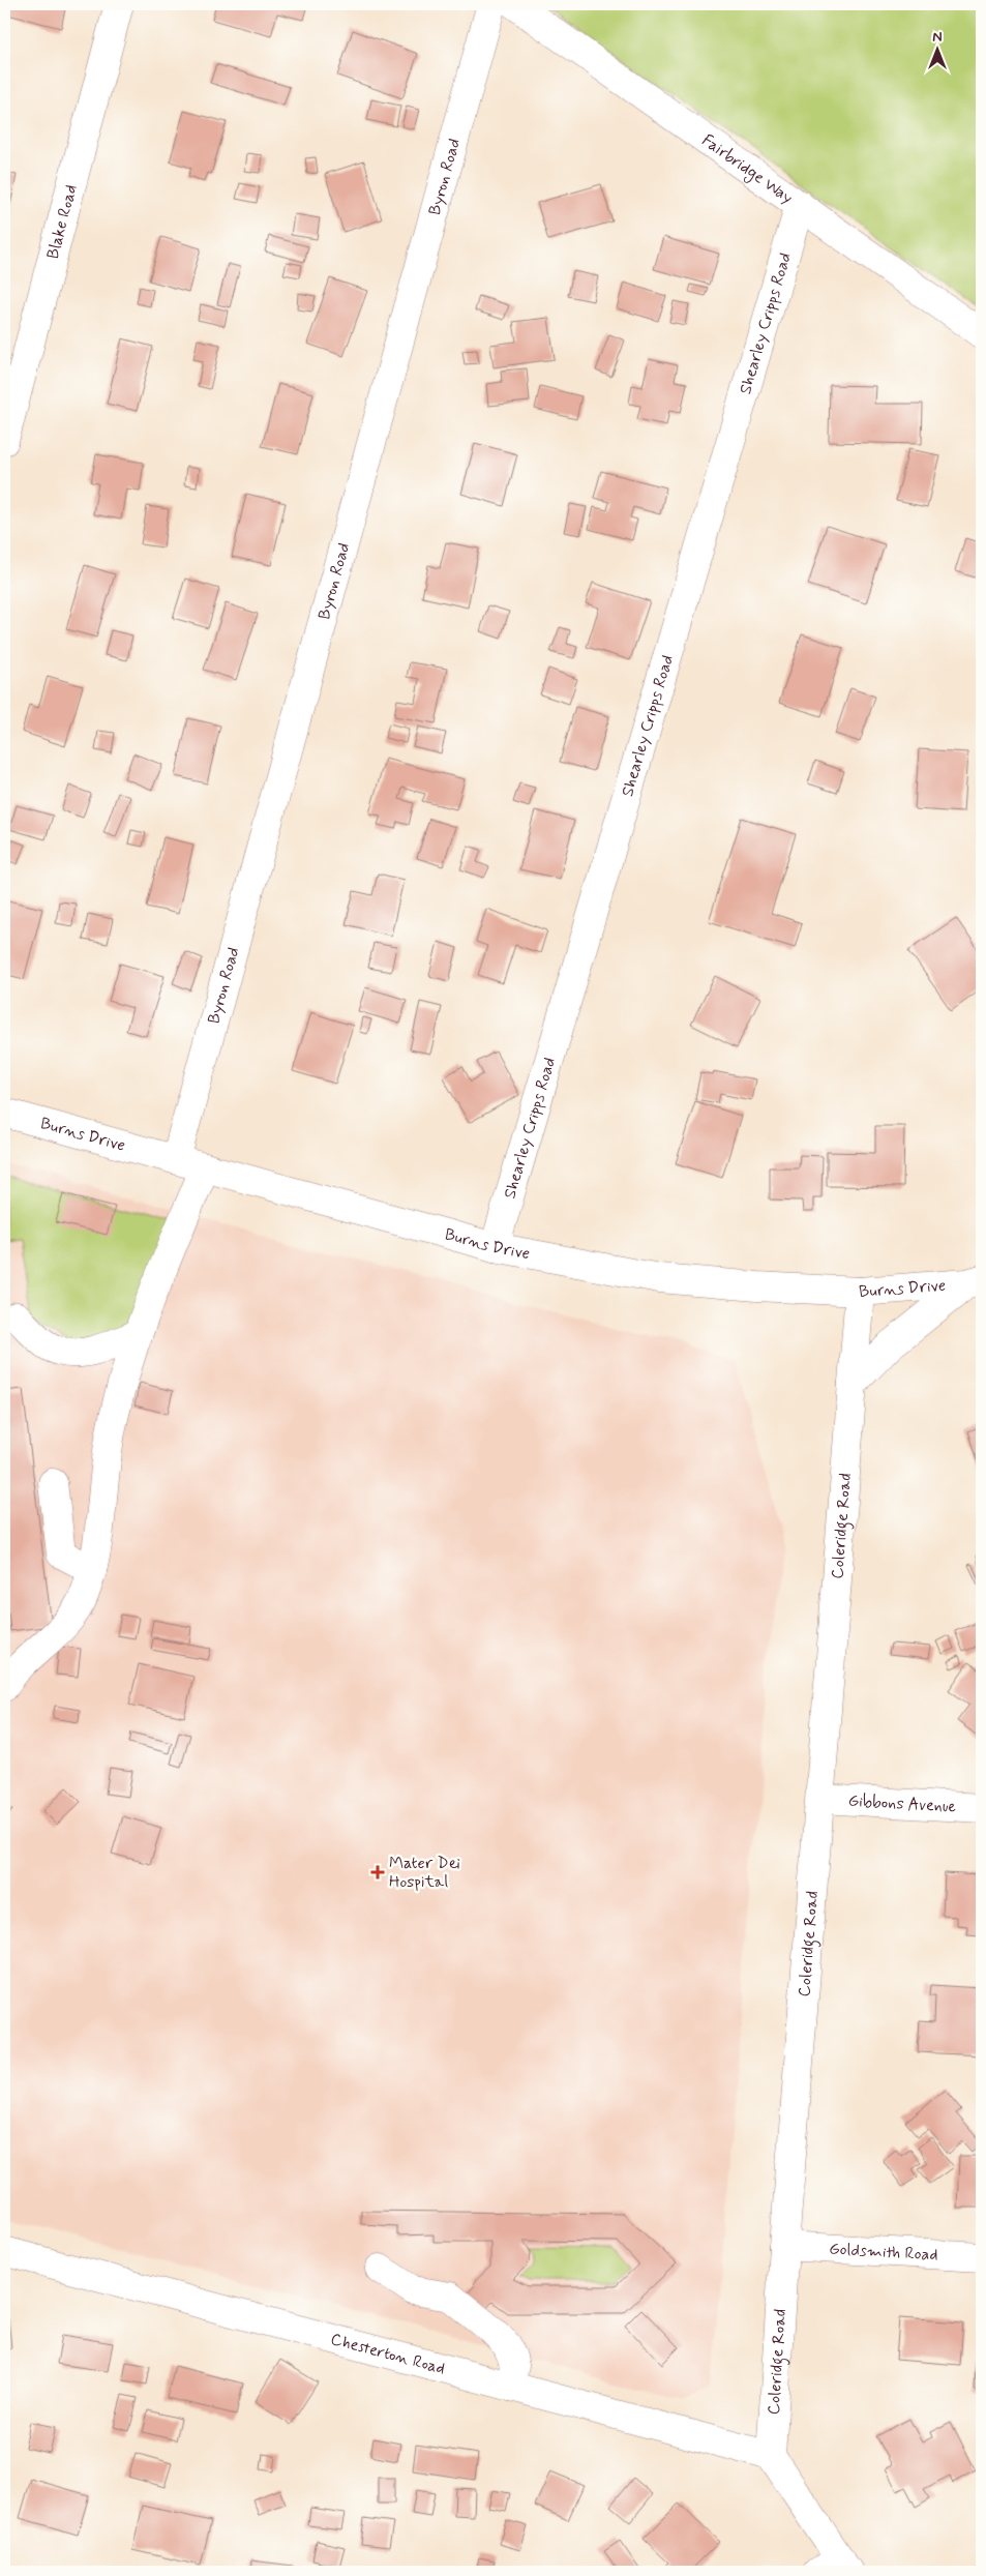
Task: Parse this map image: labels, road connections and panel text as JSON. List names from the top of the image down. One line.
{"streets":{"street":["Fairbridge Way","Byron Road","Blake Road","Shearley Cripps Road","Burns Drive","Coleridge Road","Gibbons Avenue","Goldsmith Road","Chesterton Road"]},"crossings":[["Fairbridge Way","Shearley Cripps Road"],["Byron Road","Burns Drive"],["Shearley Cripps Road","Burns Drive"],["Burns Drive","Coleridge Road"],["Coleridge Road","Gibbons Avenue"],["Coleridge Road","Goldsmith Road"],["Coleridge Road","Chesterton Road"]],"places":{"health":["Mater Dei Hospital"]},"north":"top"}
